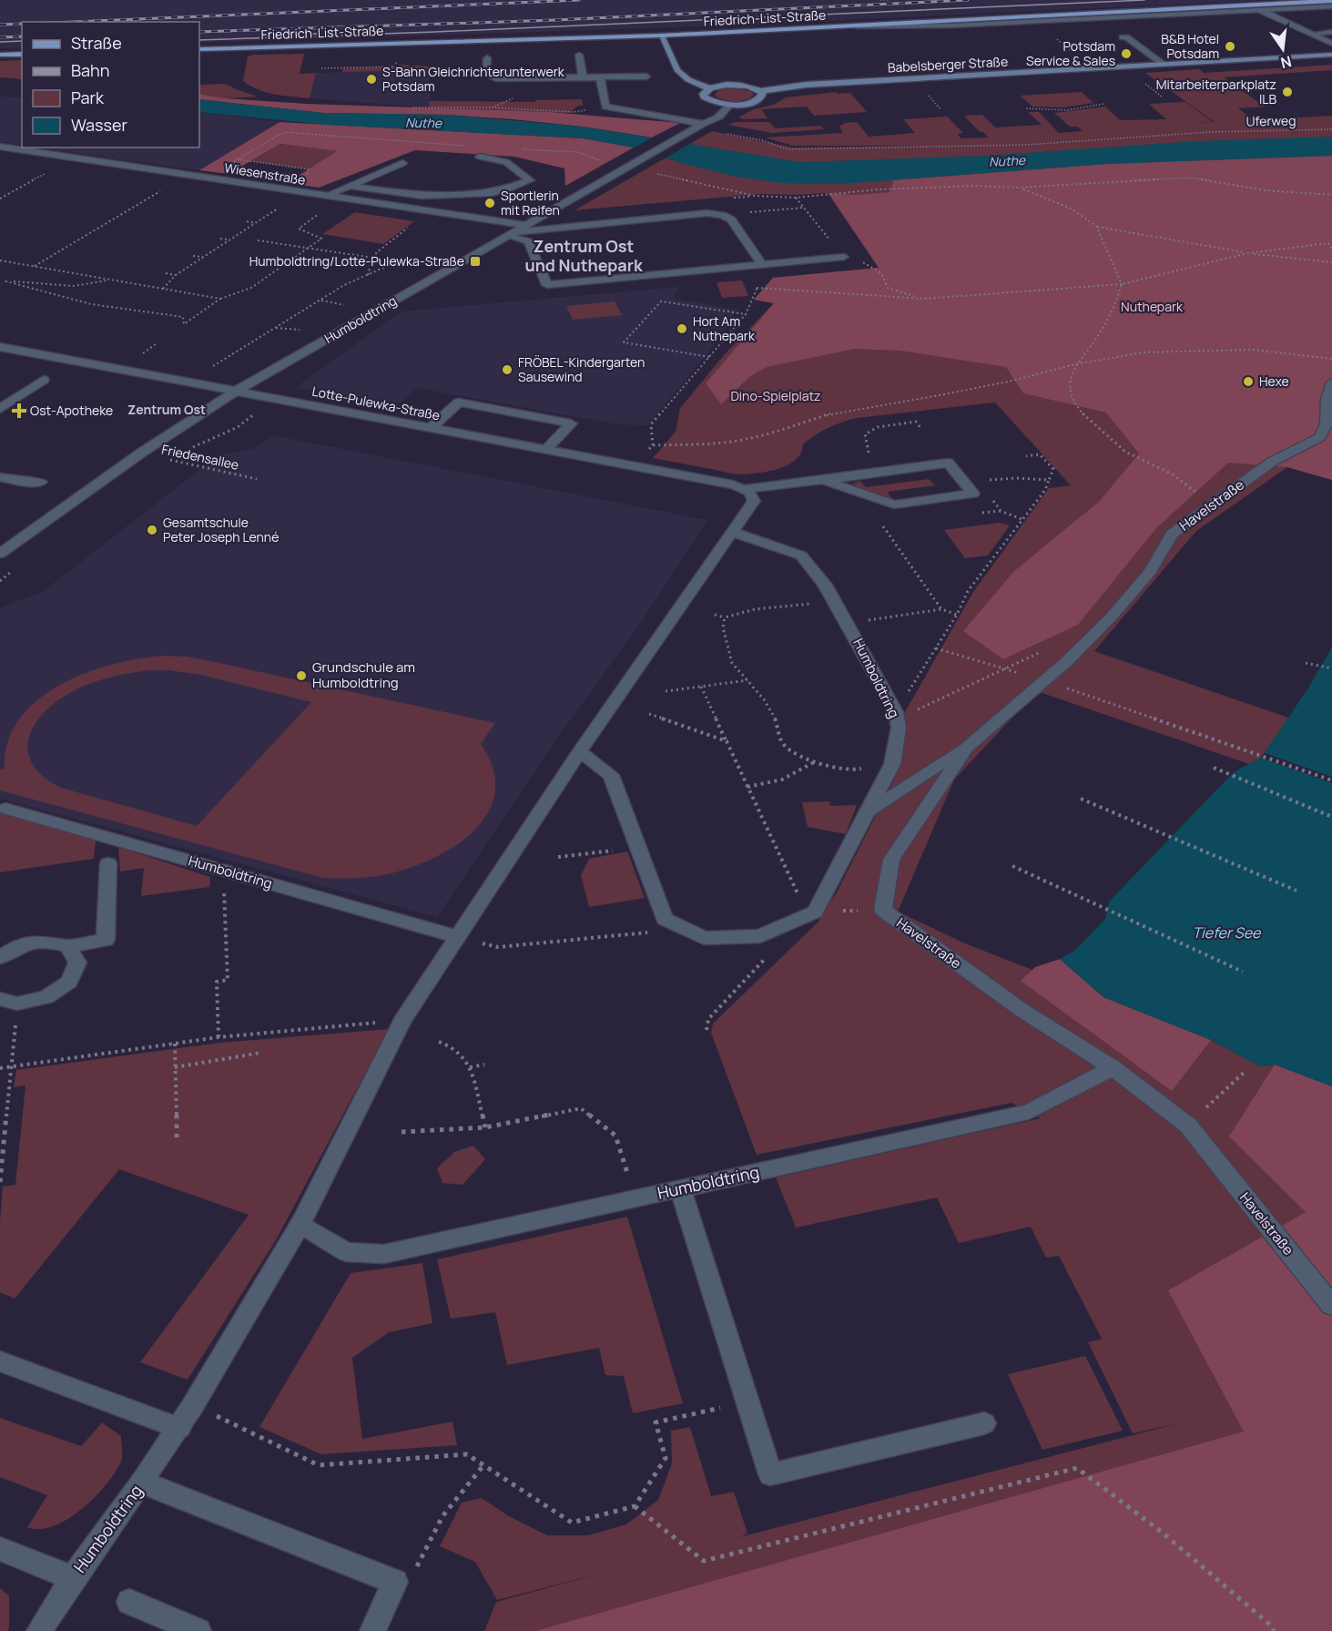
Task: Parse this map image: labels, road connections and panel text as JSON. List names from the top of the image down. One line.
{"streets":{"main road":["Friedrich-List-Straße"],"street":["Babelsberger Straße","Wiesenstraße","Humboldtring","Lotte-Pulewka-Straße","Havelstraße"],"path":["Uferweg","Friedensallee"]},"crossings":[["Wiesenstraße","Humboldtring"],["Humboldtring","Lotte-Pulewka-Straße"],["Humboldtring","Friedensallee"],["Humboldtring","Havelstraße"]],"districts":["Zentrum Ost und Nuthepark","Zentrum Ost"],"water":["Nuthe","Tiefer See"],"parks":["Nuthepark","Dino-Spielplatz"],"places":{"other":["B&B Hotel Potsdam","Potsdam Service & Sales","S-Bahn Gleichrichterunterwerk Potsdam","Mitarbeiterparkplatz ILB","Sportlerin mit Reifen","Hort Am Nuthepark","FRÖBEL-Kindergarten Sausewind","Hexe","Gesamtschule Peter Joseph Lenné","Grundschule am Humboldtring"],"transit":["Humboldtring/Lotte-Pulewka-Straße"],"health":["Ost-Apotheke"]},"legend":["Straße","Bahn","Park","Wasser"],"north":"bottom"}
